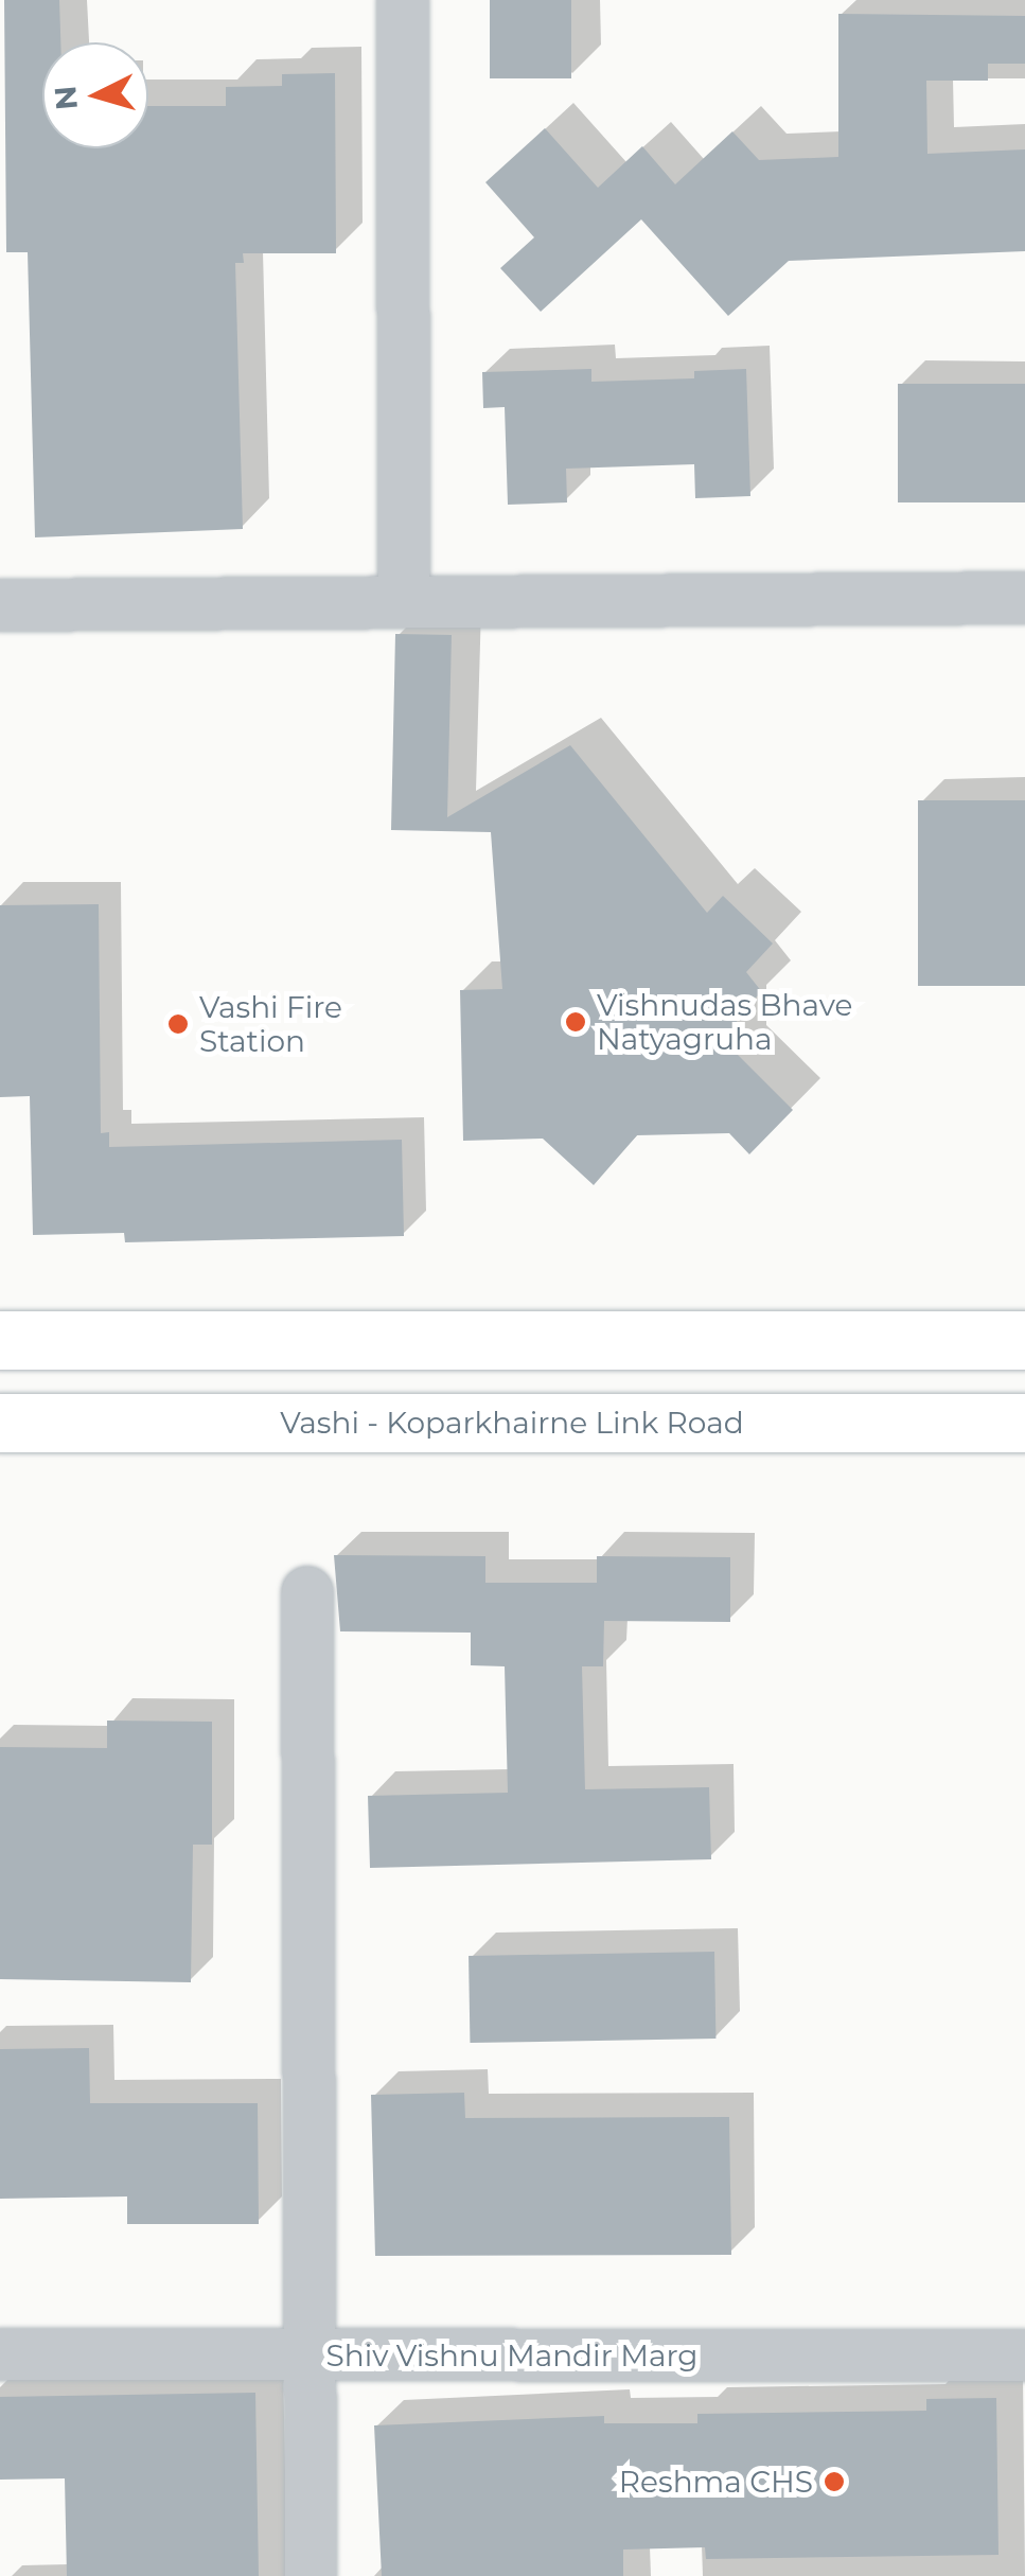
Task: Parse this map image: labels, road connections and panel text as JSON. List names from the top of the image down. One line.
{"streets":{"main road":["Vashi - Koparkhairne Link Road"],"street":["Shiv Vishnu Mandir Marg"]},"places":["Vishnudas Bhave Natyagruha","Vashi Fire Station","Reshma CHS"],"north":"left"}
